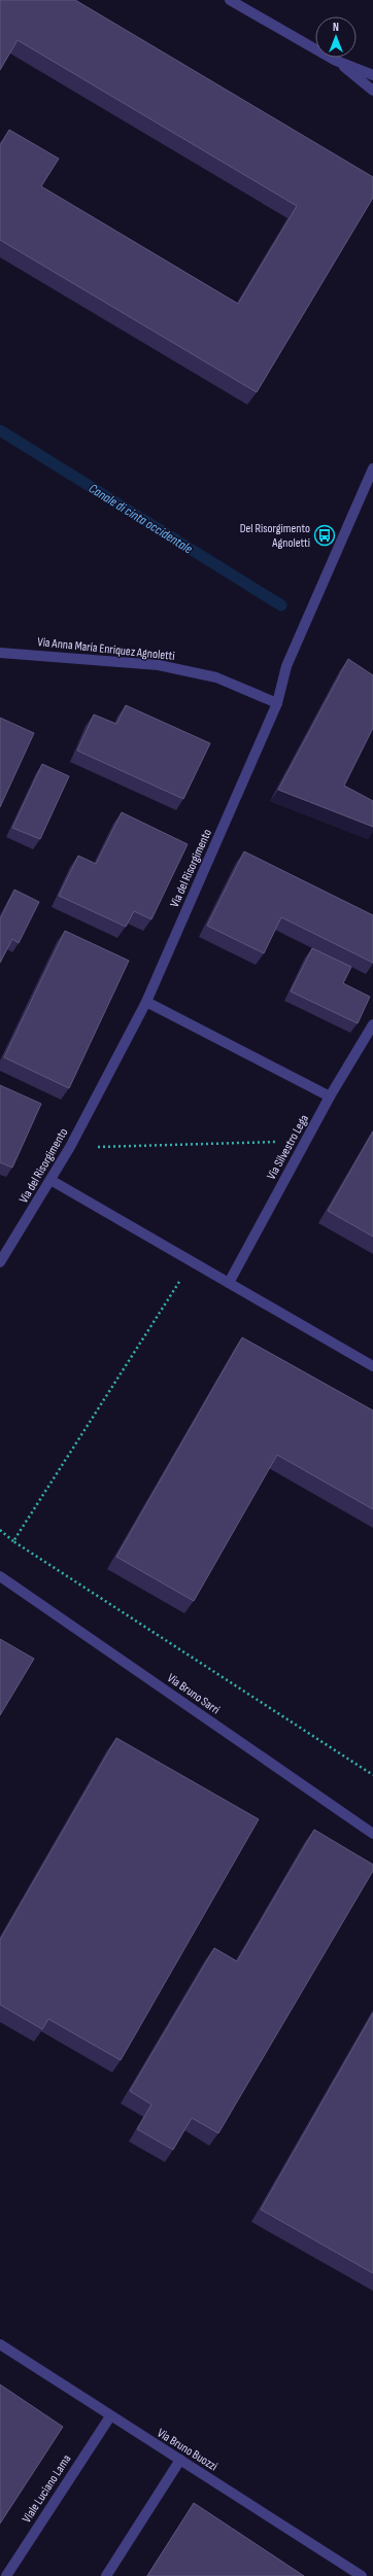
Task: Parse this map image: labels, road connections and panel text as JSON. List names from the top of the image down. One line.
{"streets":{"street":["Via Anna Maria Enriquez Agnoletti","Via del Risorgimento","Via Silvestro Lega","Via Bruno Sarri","Via Bruno Buozzi","Viale Luciano Lama"]},"crossings":[["Via Anna Maria Enriquez Agnoletti","Via del Risorgimento"],["Via Bruno Buozzi","Viale Luciano Lama"]],"water":["Canale di cinta occidentale"],"places":{"bus stop":["Del Risorgimento Agnoletti"]},"north":"top"}
